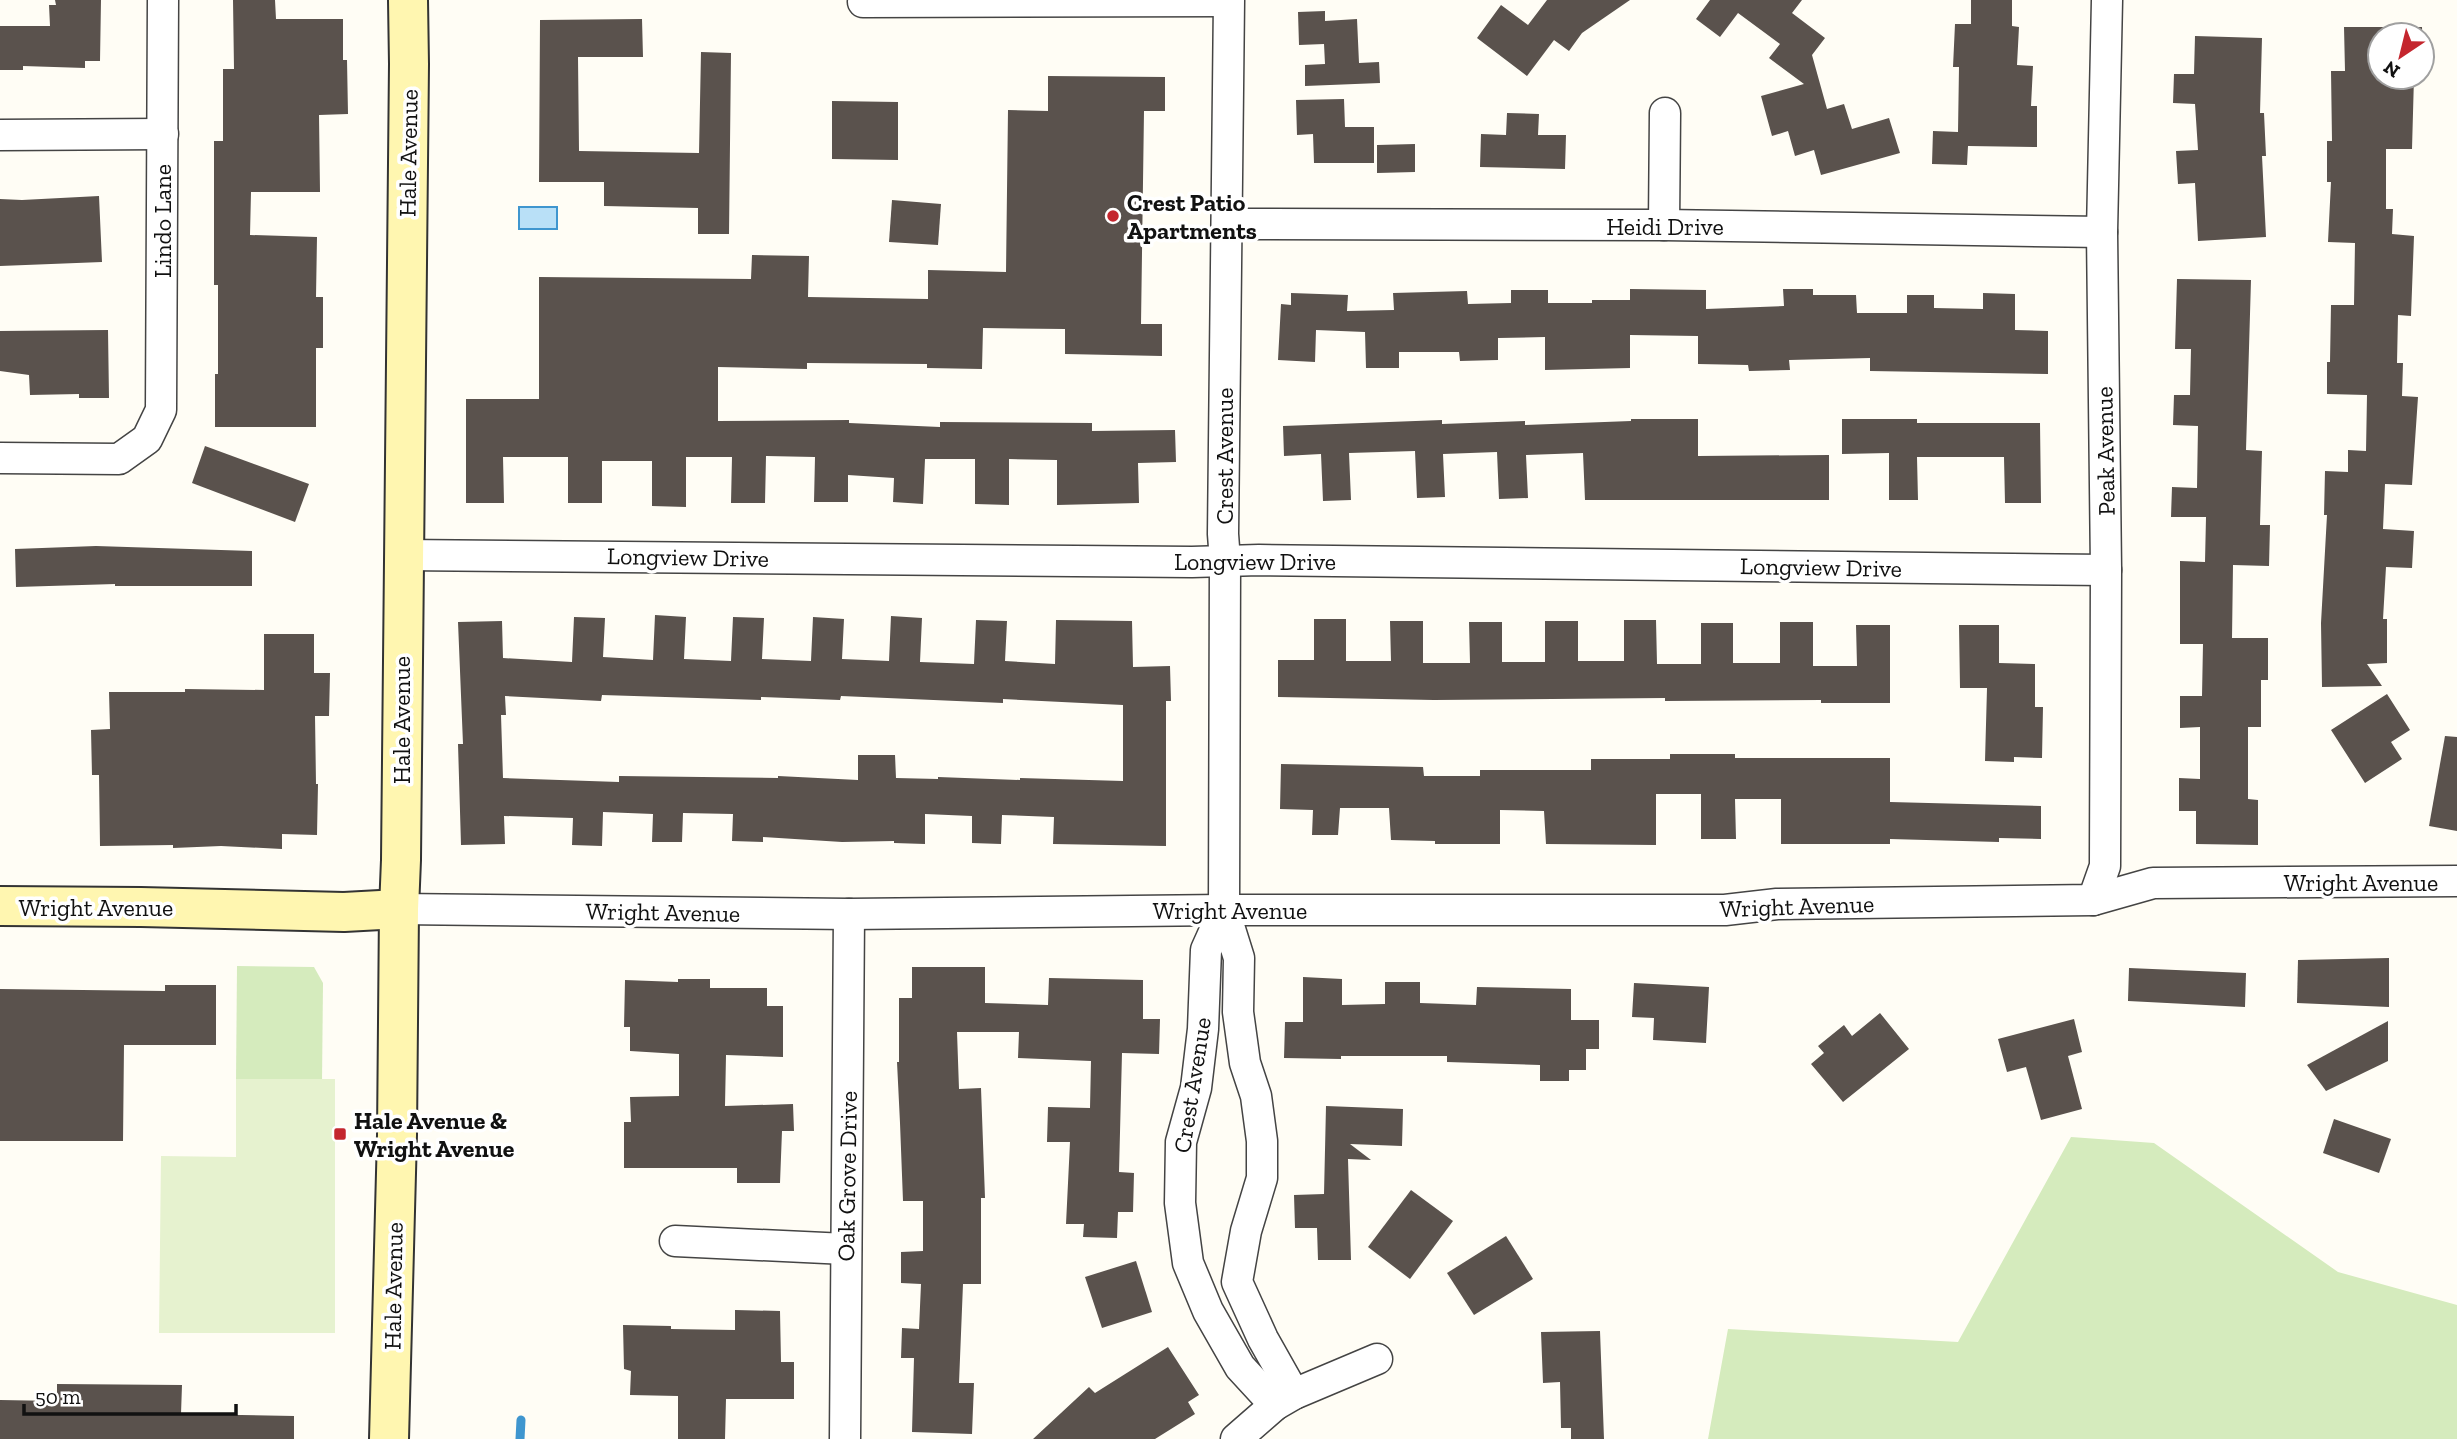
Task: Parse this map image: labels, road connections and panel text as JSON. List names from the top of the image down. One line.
{"streets":{"main road":["Hale Avenue","Wright Avenue"],"street":["Lindo Lane","Heidi Drive","Peak Avenue","Crest Avenue","Longview Drive","Oak Grove Drive"]},"crossings":[["Hale Avenue","Longview Drive"],["Hale Avenue","Wright Avenue"],["Heidi Drive","Peak Avenue"],["Heidi Drive","Crest Avenue"],["Peak Avenue","Longview Drive"],["Peak Avenue","Wright Avenue"],["Crest Avenue","Longview Drive"],["Crest Avenue","Wright Avenue"],["Wright Avenue","Oak Grove Drive"]],"places":{"other":["Crest Patio Apartments"],"transit":["Hale Avenue & Wright Avenue"]},"scale_bar":"50 m","north":"bottom left"}
